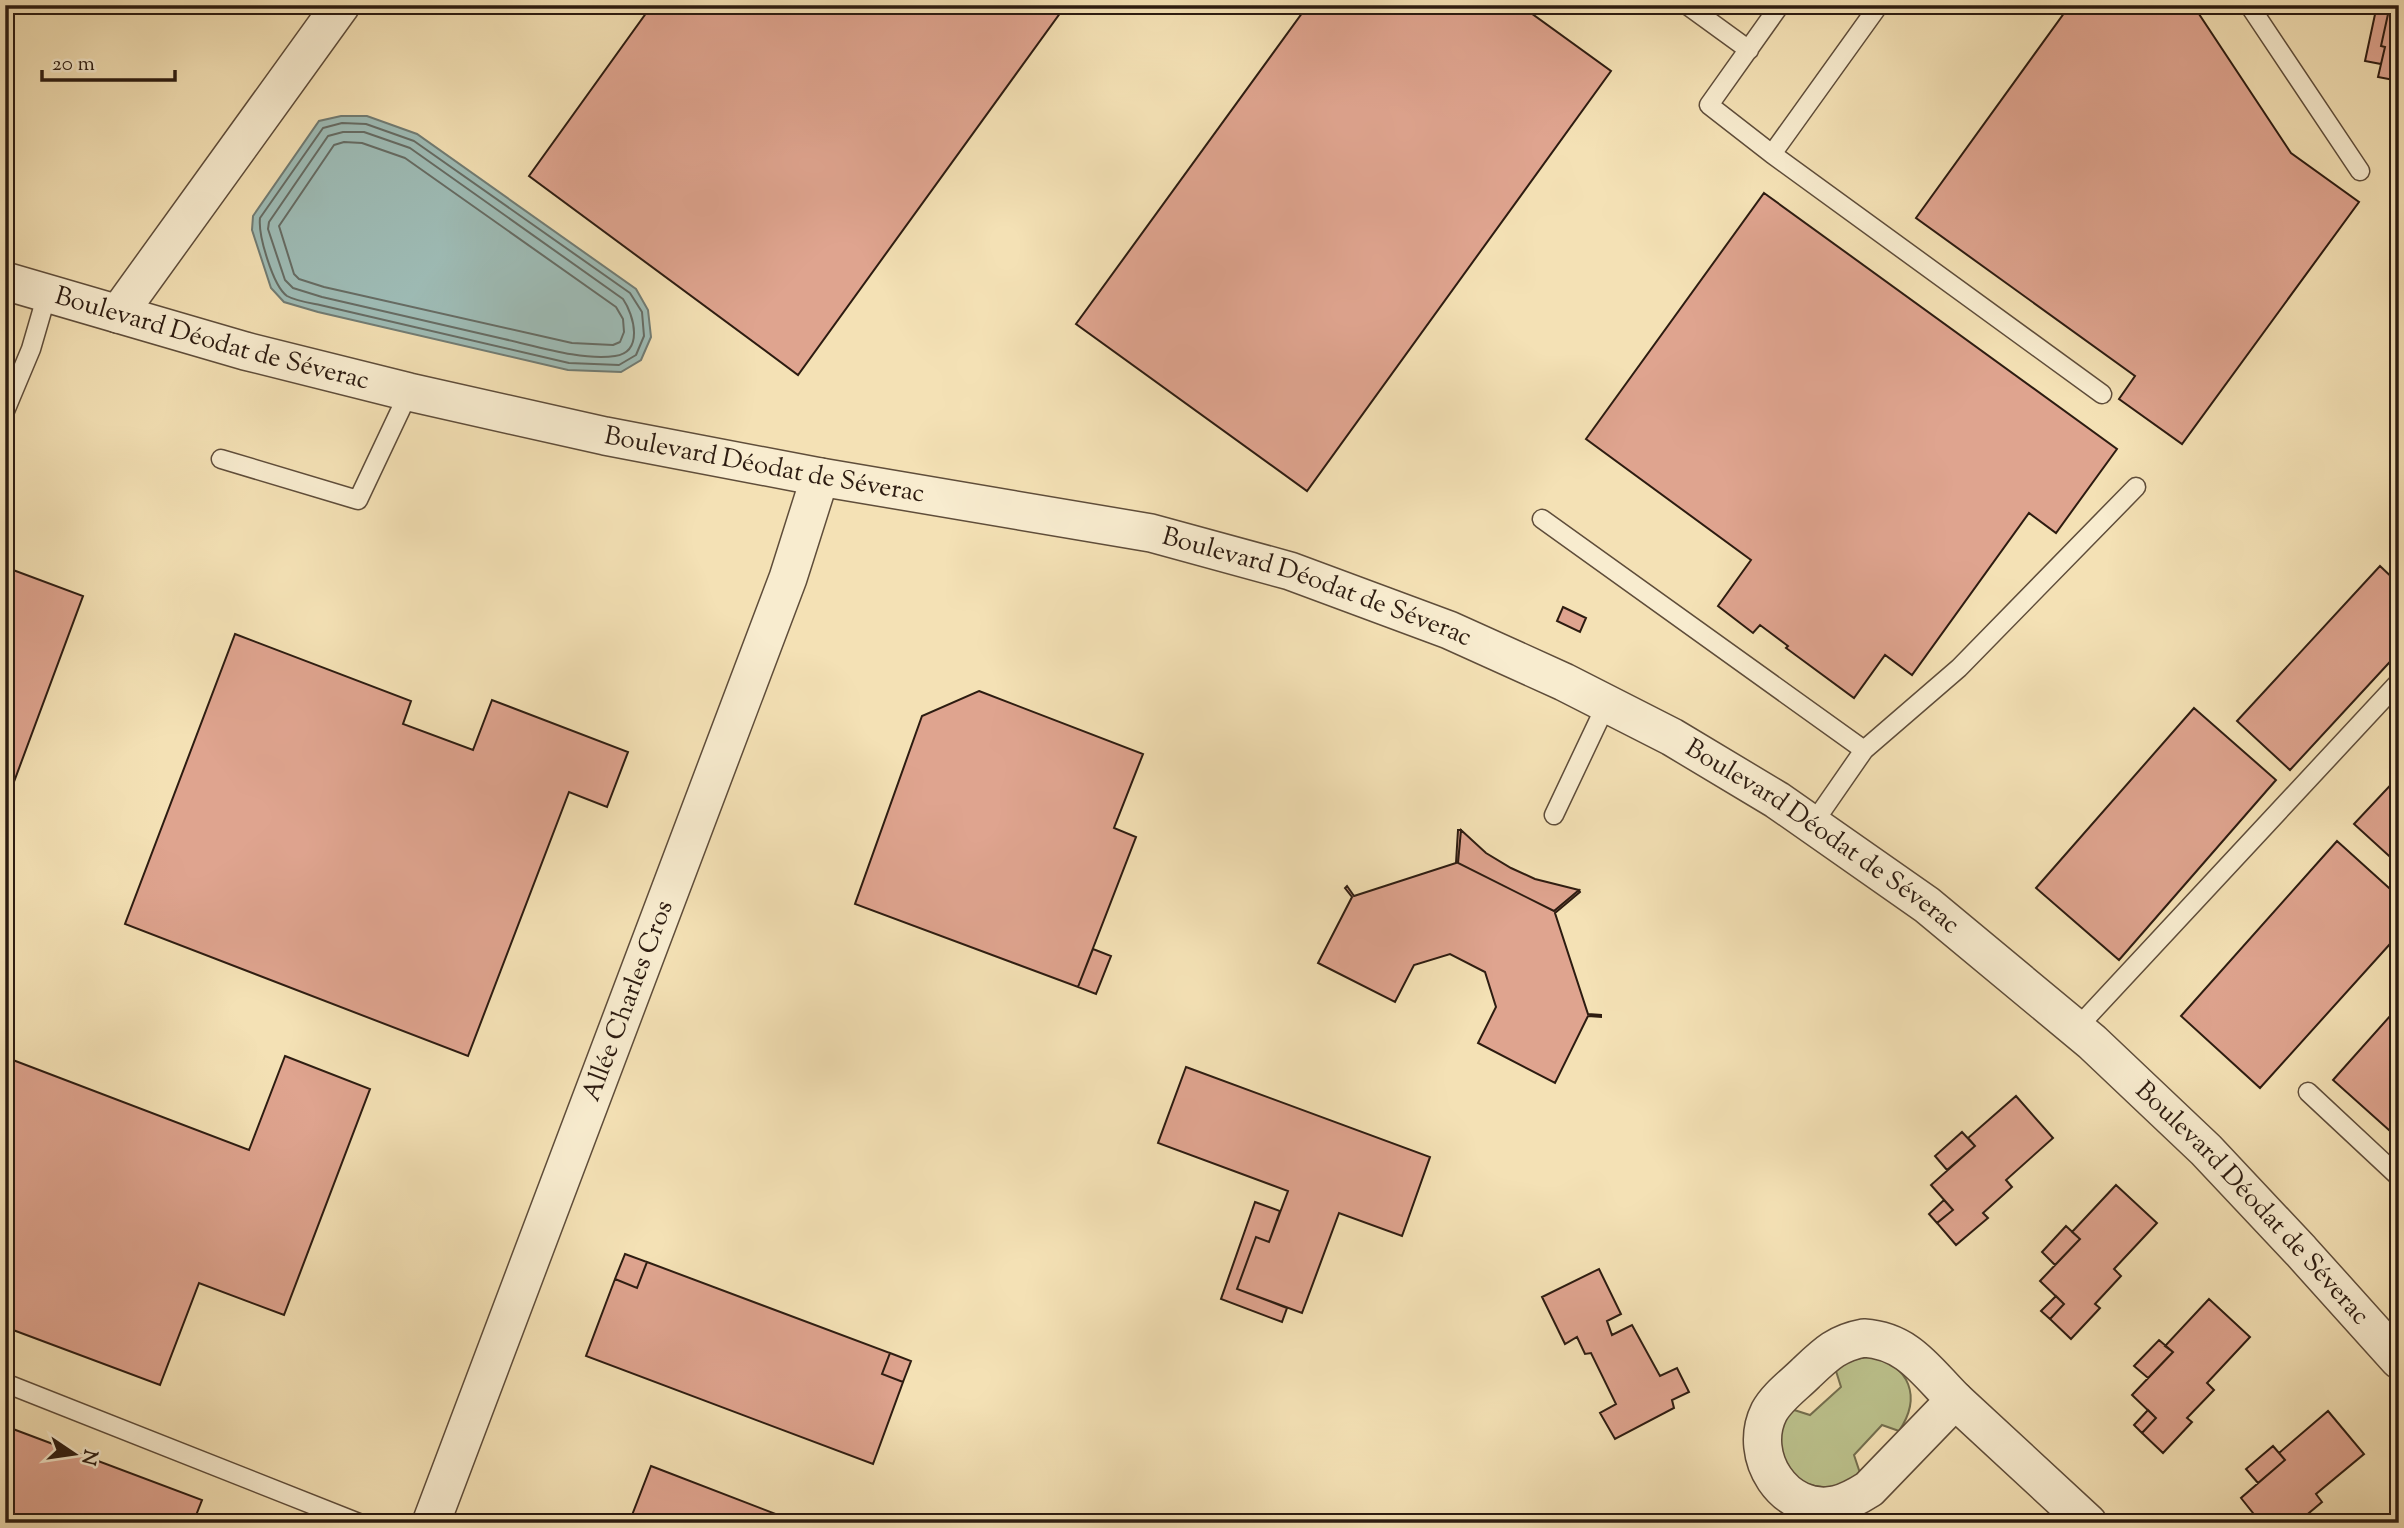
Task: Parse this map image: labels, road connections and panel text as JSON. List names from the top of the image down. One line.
{"streets":{"street":["Boulevard Déodat de Séverac","Allée Charles Cros"]},"crossings":[["Boulevard Déodat de Séverac","Allée Charles Cros"]],"scale_bar":"20 m","north":"right"}
